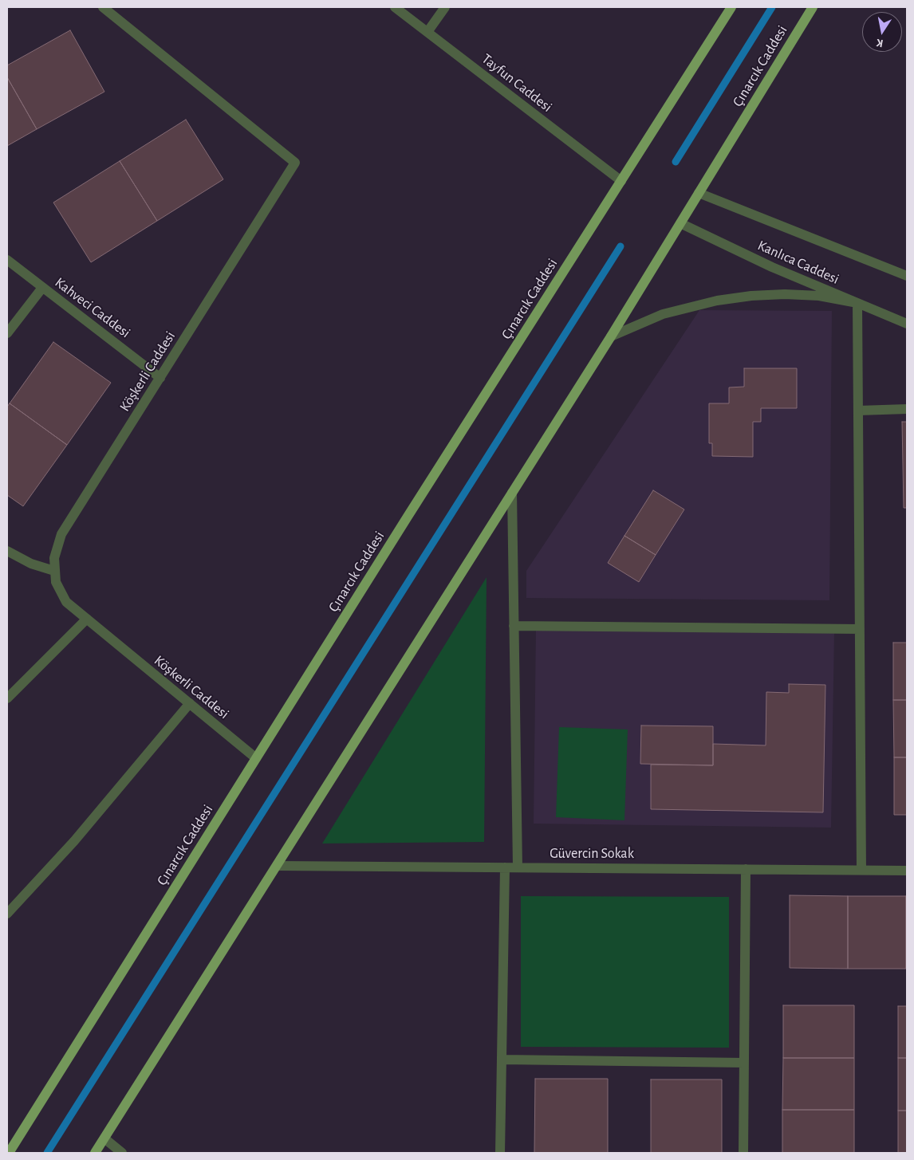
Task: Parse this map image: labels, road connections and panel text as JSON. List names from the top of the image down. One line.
{"streets":{"main road":["Çınarcık Caddesi"],"street":["Tayfun Caddesi","Kanlıca Caddesi","Kahveci Caddesi","Köşkerli Caddesi","Güvercin Sokak"]},"crossings":[["Çınarcık Caddesi","Tayfun Caddesi"],["Çınarcık Caddesi","Kanlıca Caddesi"],["Çınarcık Caddesi","Köşkerli Caddesi"],["Çınarcık Caddesi","Güvercin Sokak"],["Kahveci Caddesi","Köşkerli Caddesi"]],"north":"bottom"}
